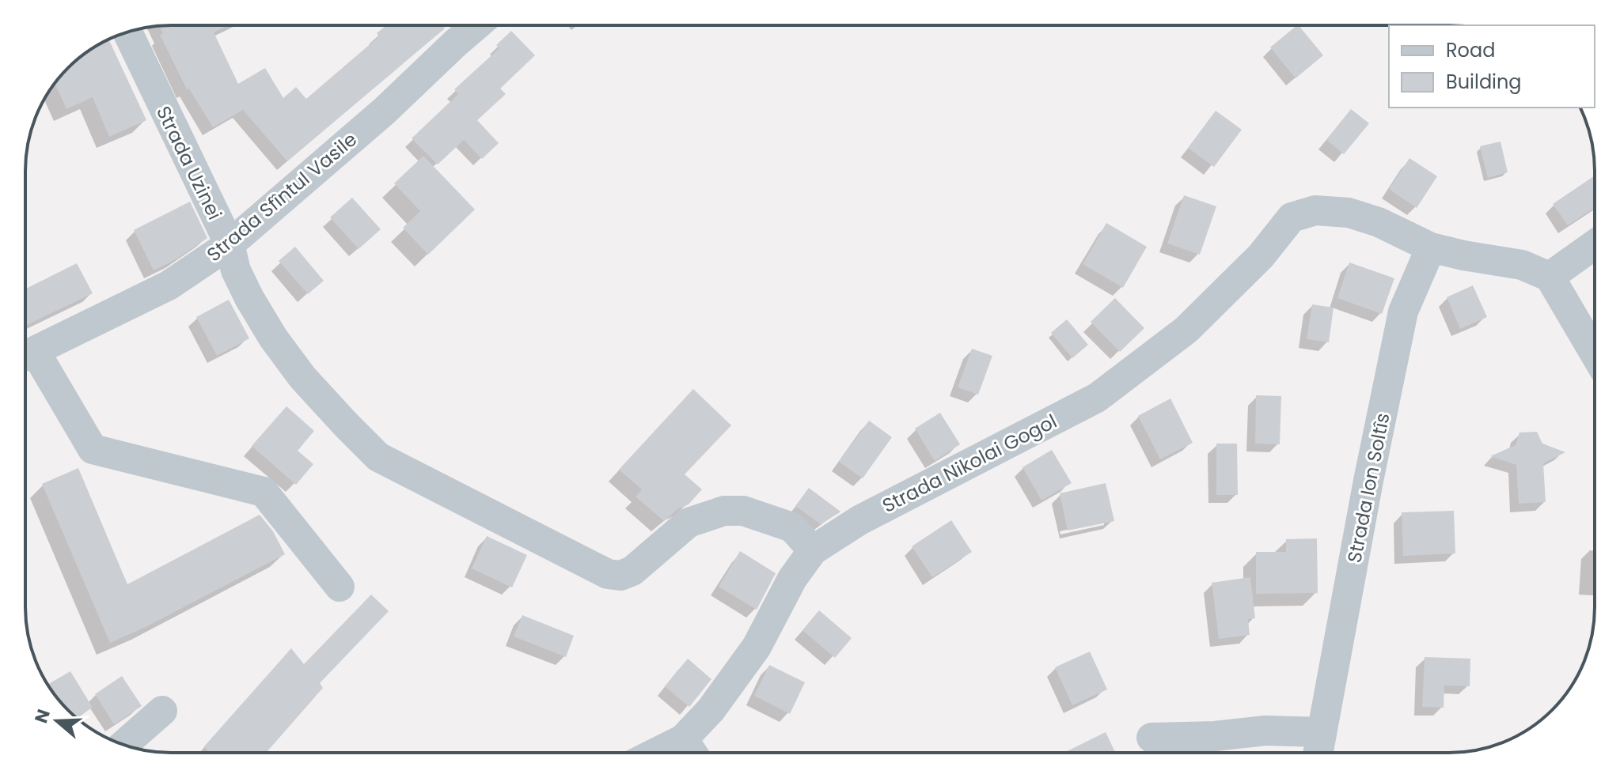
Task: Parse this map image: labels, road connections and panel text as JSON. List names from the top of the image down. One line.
{"streets":{"street":["Strada Uzinei","Strada Sfîntul Vasile","Strada Nikolai Gogol","Strada Ion Soltîs"]},"crossings":[["Strada Uzinei","Strada Sfîntul Vasile"],["Strada Uzinei","Strada Nikolai Gogol"],["Strada Nikolai Gogol","Strada Ion Soltîs"]],"legend":["Road","Building"],"north":"left"}
